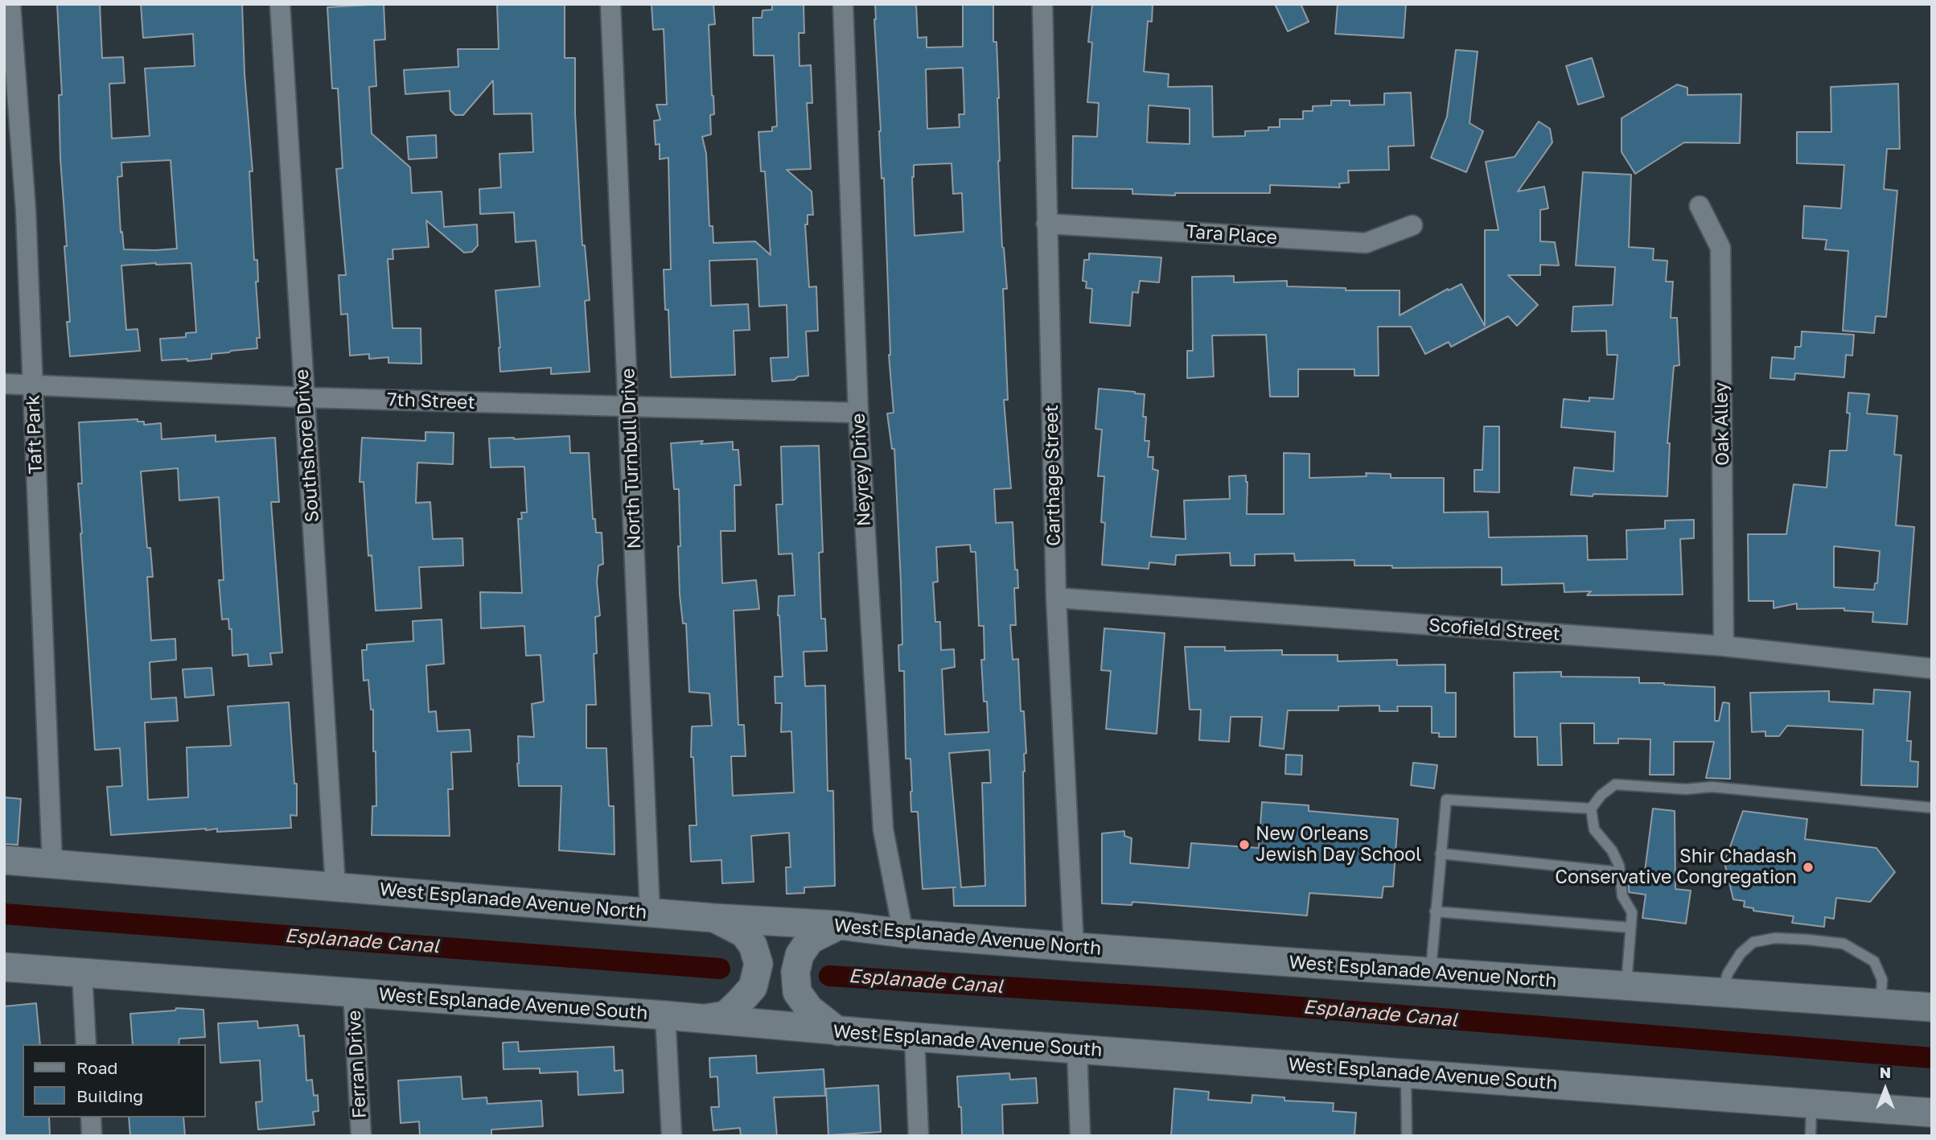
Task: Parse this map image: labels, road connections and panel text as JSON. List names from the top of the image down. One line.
{"streets":{"main road":["West Esplanade Avenue North","West Esplanade Avenue South"],"street":["Tara Place","7th Street","Oak Alley","Taft Park","Southshore Drive","North Turnbull Drive","Neyrey Drive","Carthage Street","Scofield Street","Ferran Drive"]},"crossings":[["Tara Place","Carthage Street"],["7th Street","Taft Park"],["7th Street","Southshore Drive"],["7th Street","North Turnbull Drive"],["7th Street","Neyrey Drive"],["Oak Alley","Scofield Street"],["Taft Park","West Esplanade Avenue North"],["Southshore Drive","West Esplanade Avenue North"],["North Turnbull Drive","West Esplanade Avenue North"],["Neyrey Drive","West Esplanade Avenue North"],["Carthage Street","Scofield Street"],["Carthage Street","West Esplanade Avenue North"],["West Esplanade Avenue South","Ferran Drive"]],"water":["Esplanade Canal"],"places":["New Orleans Jewish Day School","Shir Chadash Conservative Congregation"],"legend":["Road","Building"],"north":"top"}
